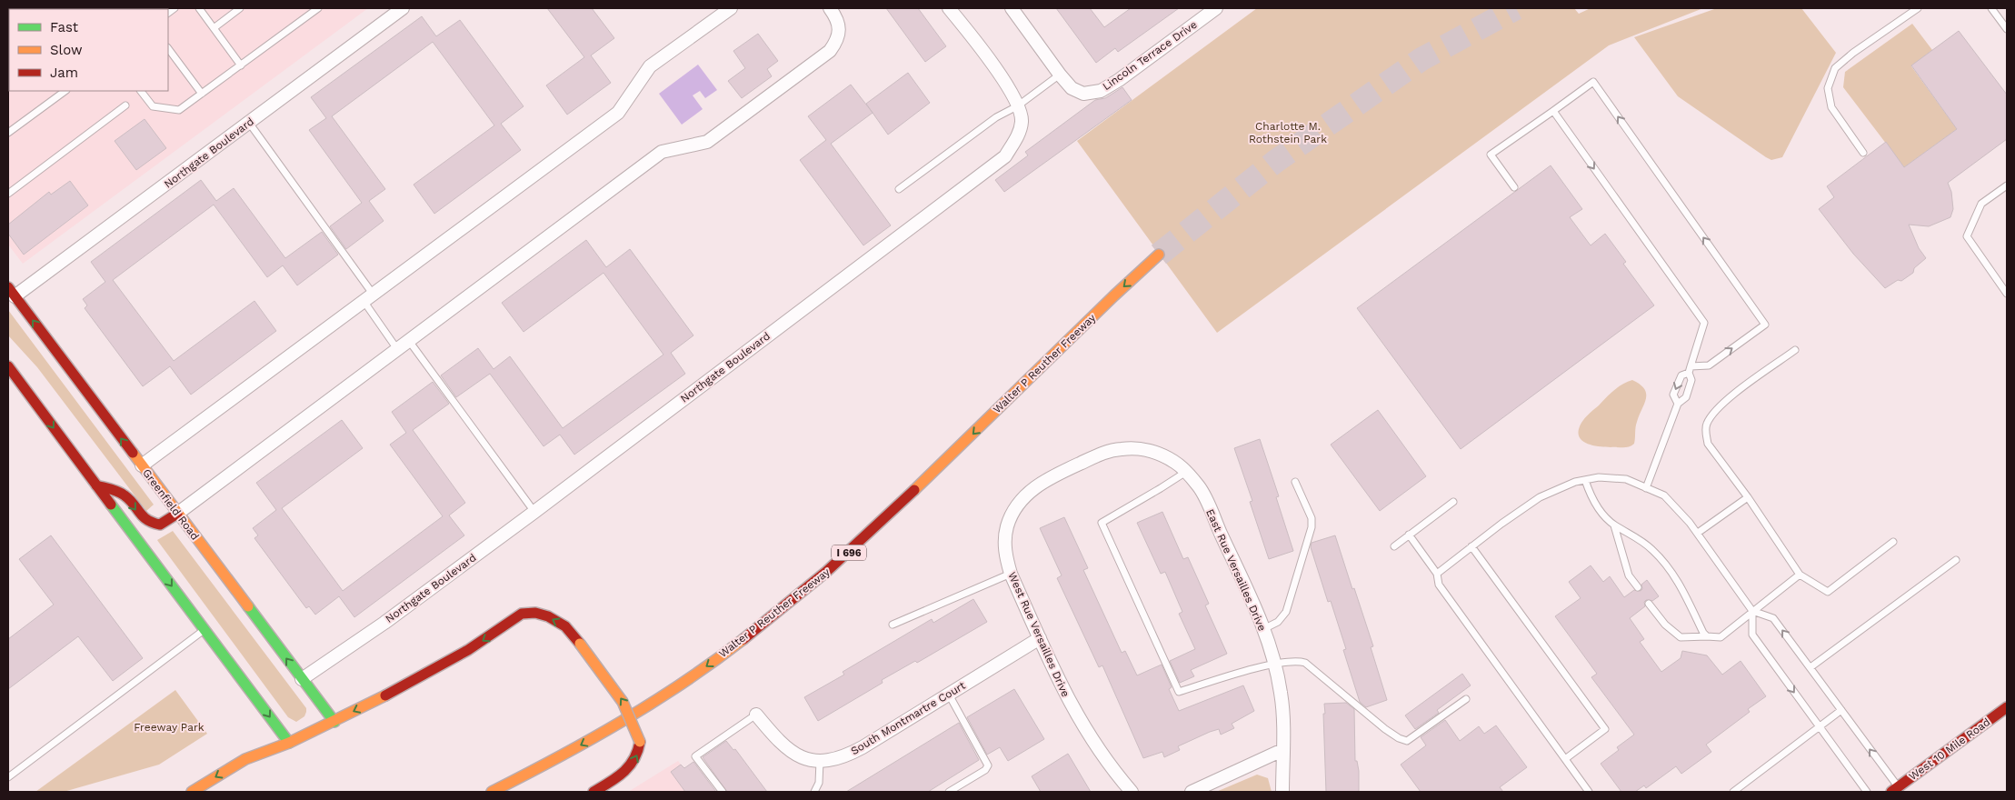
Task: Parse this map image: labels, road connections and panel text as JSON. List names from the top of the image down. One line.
{"streets":{"main road":["Walter P Reuther Freeway","Greenfield Road","I 696","West 10 Mile Road"],"street":["Lincoln Terrace Drive","Northgate Boulevard","East Rue Versailles Drive","West Rue Versailles Drive","South Montmartre Court"]},"crossings":[["Northgate Boulevard","Greenfield Road"],["East Rue Versailles Drive","West Rue Versailles Drive"],["West Rue Versailles Drive","South Montmartre Court"]],"one_way":["Walter P Reuther Freeway"],"parks":["Charlotte M. Rothstein Park","Freeway Park"],"legend":["Fast","Slow","Jam"]}
